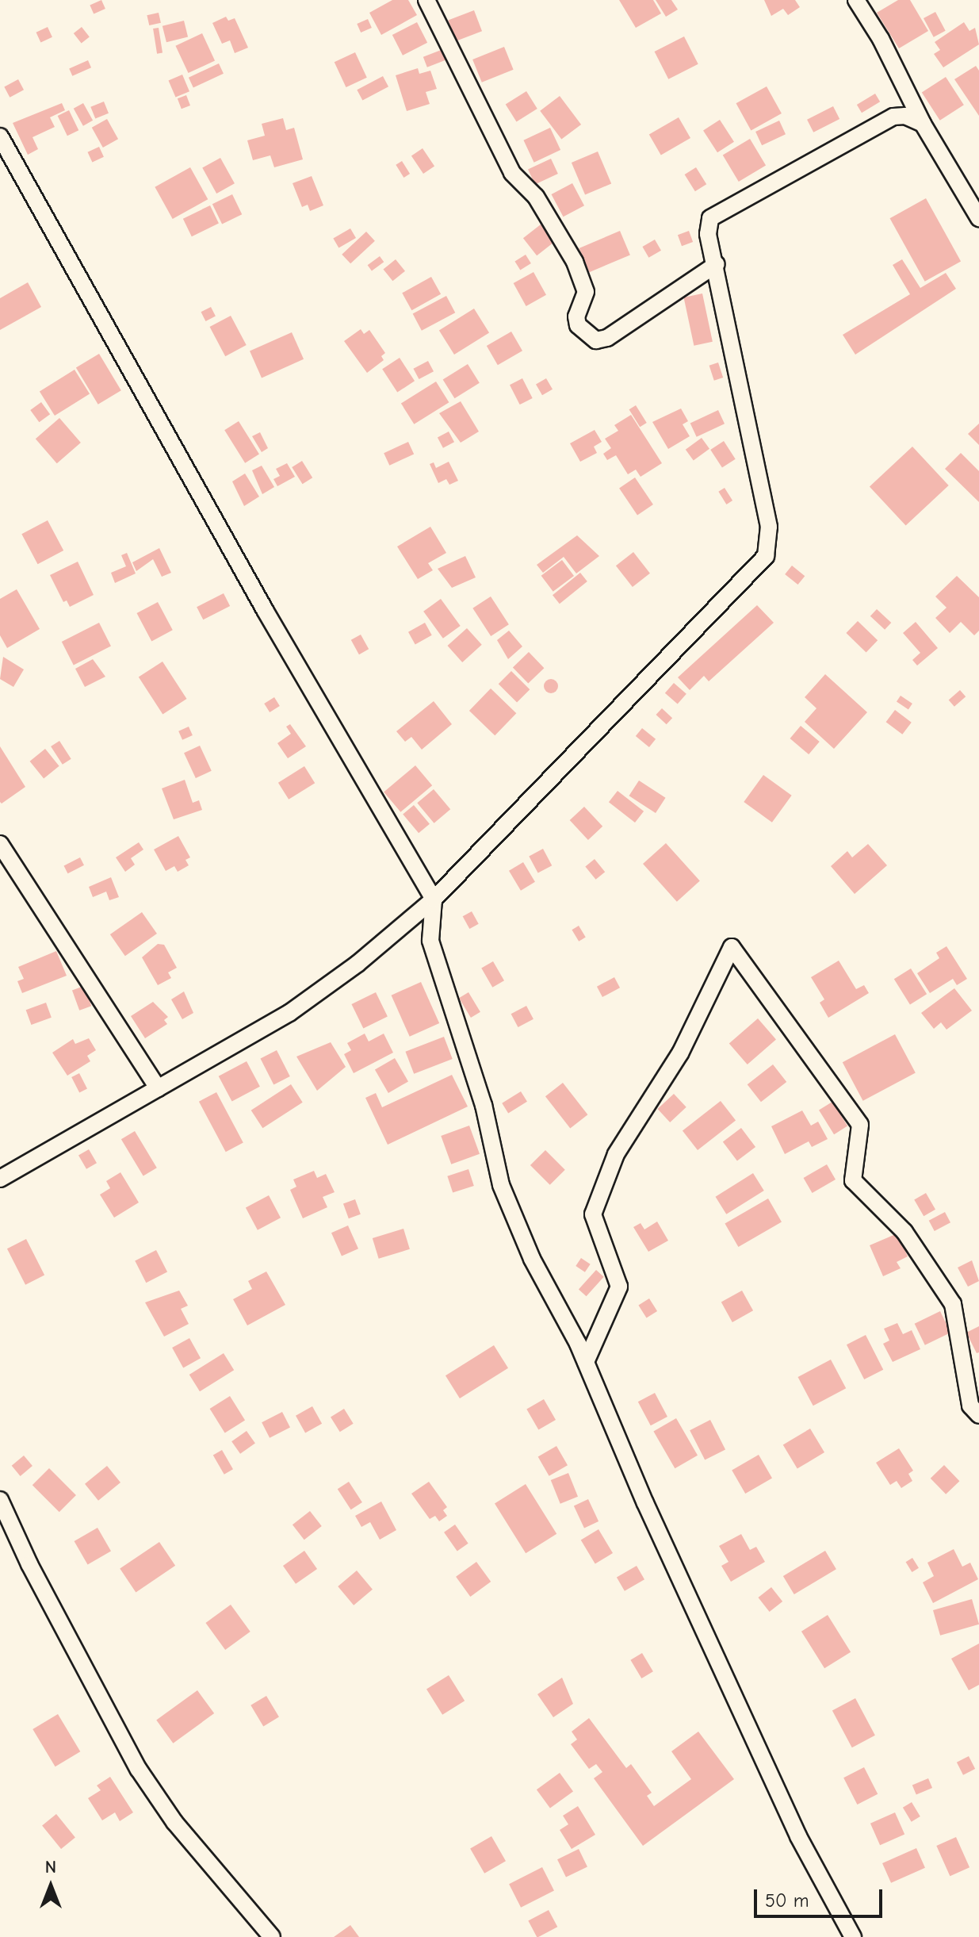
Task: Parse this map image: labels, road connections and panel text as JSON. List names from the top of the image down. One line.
{"scale_bar":"50 m","north":"top"}
